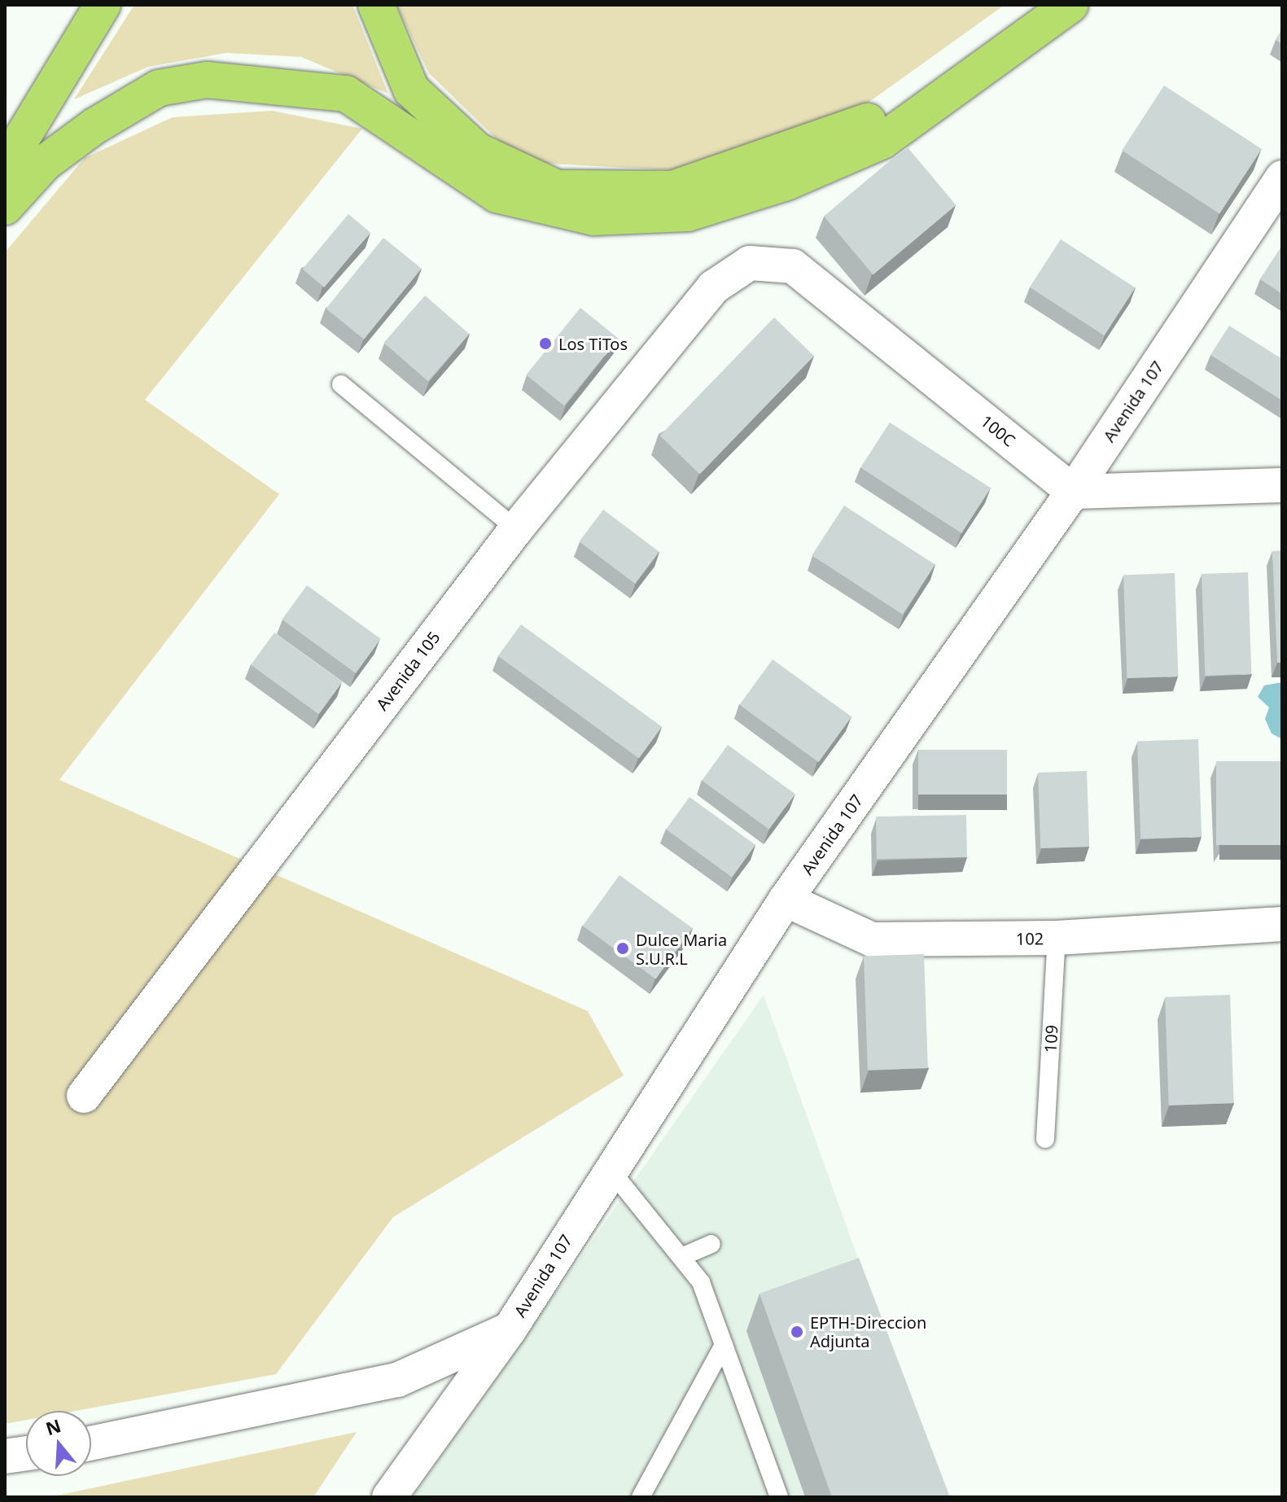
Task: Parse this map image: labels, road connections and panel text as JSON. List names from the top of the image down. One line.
{"streets":{"street":["Avenida 107","100C","Avenida 105","102"],"lane":["109"]},"crossings":[["Avenida 107","100C"],["Avenida 107","102"],["100C","Avenida 105"],["102","109"]],"places":["Los TiTos","Dulce Maria S.U.R.L","EPTH-Direccion Adjunta"],"north":"top"}
